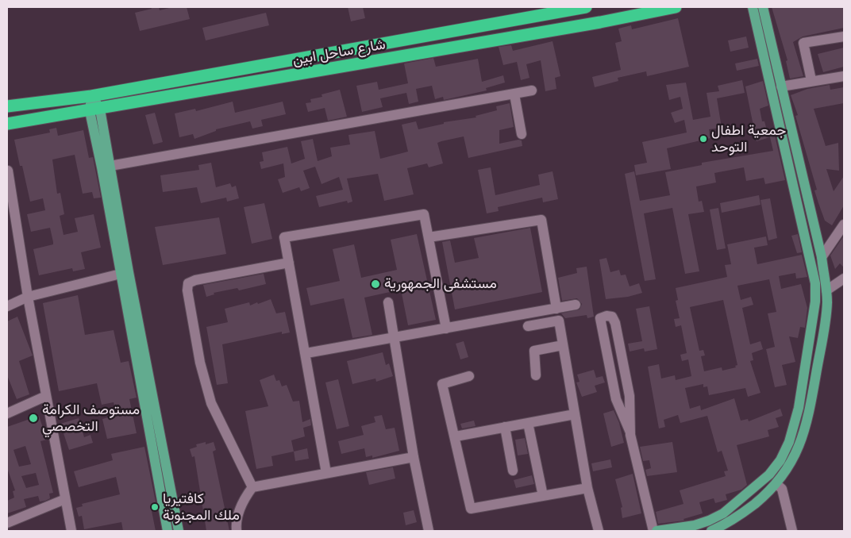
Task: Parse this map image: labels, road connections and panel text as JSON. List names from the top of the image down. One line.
{"streets":{"highway":["شارع ساحل ابين"]},"places":["جمعية اطفال التوحد","مستشفى الجمهورية","مستوصف الكرامة التخصصي","كافتيريا ملك المجنونة"]}
